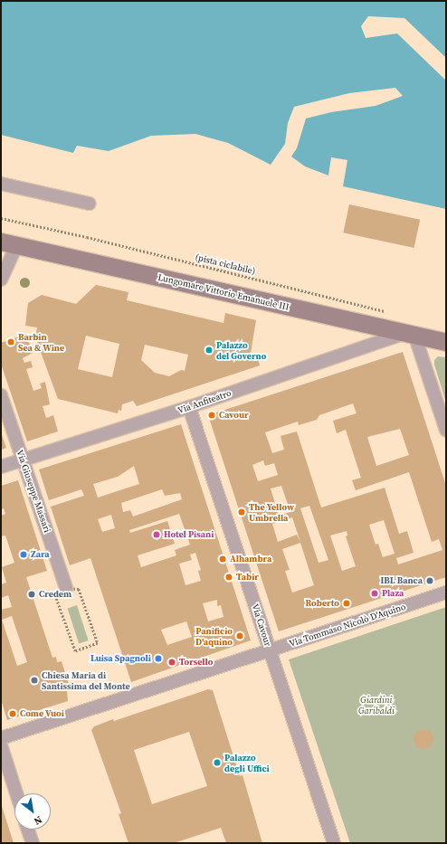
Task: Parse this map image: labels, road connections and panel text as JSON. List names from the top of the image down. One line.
{"streets":{"main road":["Lungomare Vittorio Emanuele III"],"street":["Via Anfiteatro","Via Giuseppe Massari","Via Cavour","Via Tommaso Nicolò D'Aquino"],"path":["(pista ciclabile)"]},"crossings":[["Lungomare Vittorio Emanuele III","Via Anfiteatro"],["Via Anfiteatro","Via Giuseppe Massari"],["Via Anfiteatro","Via Cavour"],["Via Cavour","Via Tommaso Nicolò D'Aquino"]],"parks":["Giardini Garibaldi"],"places":["Barbin Sea & Wine","Palazzo del Governo","Cavour","The Yellow Umbrella","Hotel Pisani","Zara","Alhambra","Tabir","IBL Banca","Plaza","Credem","Roberto","Panificio D'aquino","Luisa Spagnoli","Torsello","Chiesa Maria di Santissima del Monte","Come Vuoi","Palazzo degli Uffici"],"north":"bottom right"}
